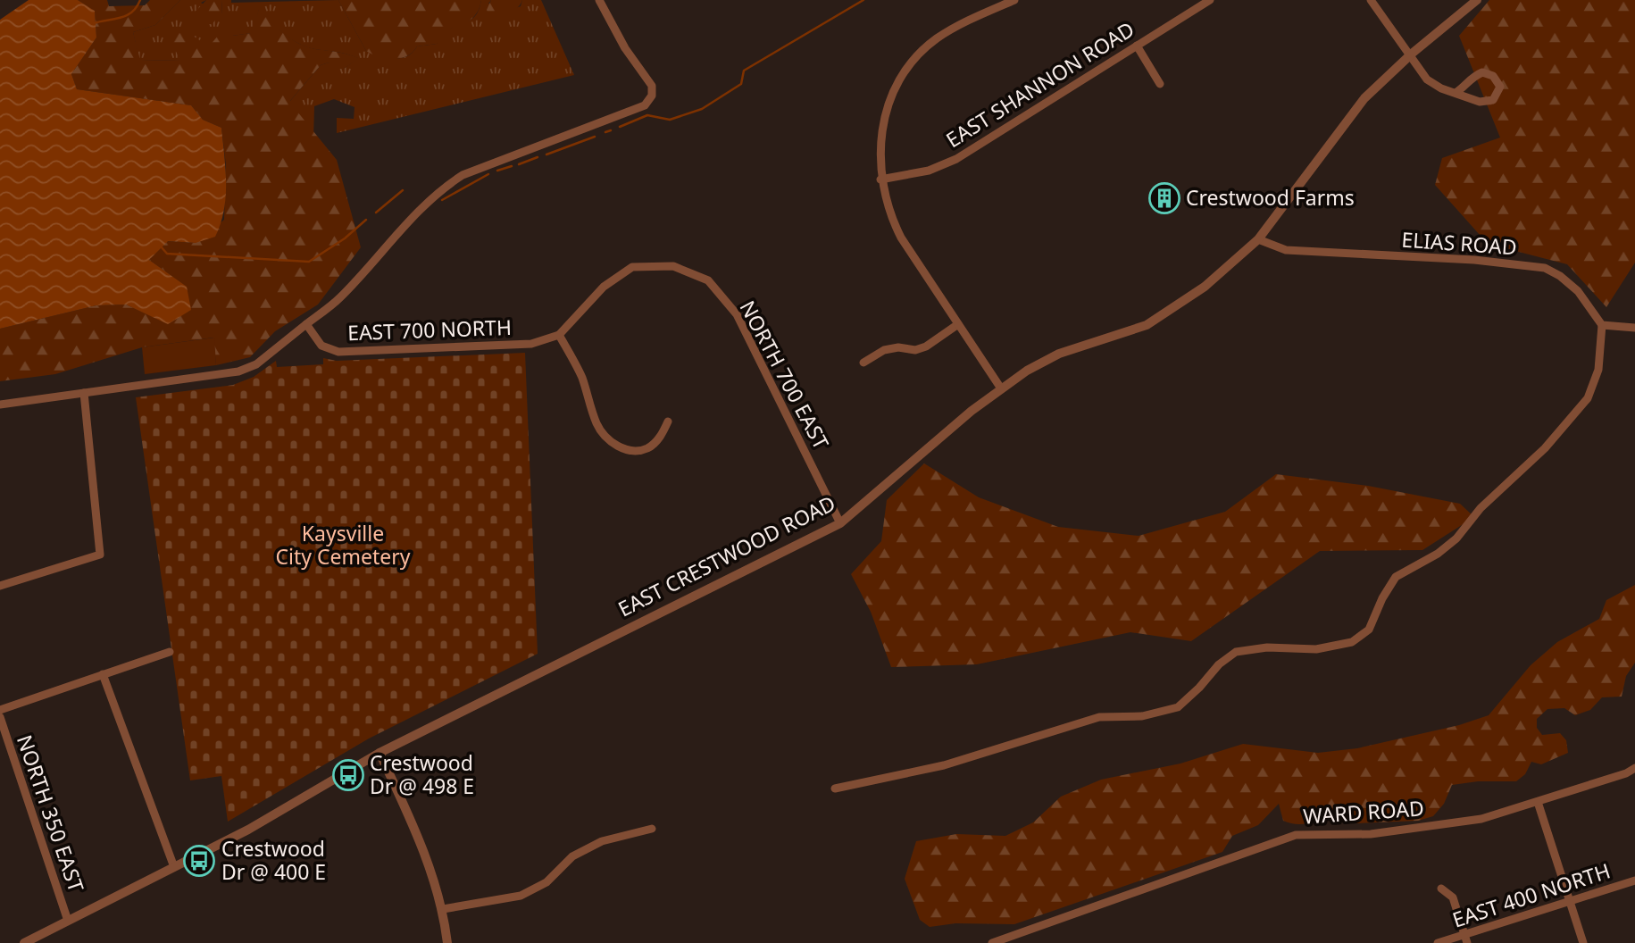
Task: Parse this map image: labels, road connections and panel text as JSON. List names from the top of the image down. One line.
{"streets":{"street":["EAST SHANNON ROAD","ELIAS ROAD","EAST 700 NORTH","NORTH 700 EAST","EAST CRESTWOOD ROAD","WARD ROAD","NORTH 350 EAST","EAST 400 NORTH"]},"crossings":[["ELIAS ROAD","EAST CRESTWOOD ROAD"],["EAST 700 NORTH","NORTH 700 EAST"],["NORTH 700 EAST","EAST CRESTWOOD ROAD"],["EAST CRESTWOOD ROAD","NORTH 350 EAST"]],"parks":["Kaysville City Cemetery"],"places":{"building":["Crestwood Farms"],"bus stop":["Crestwood Dr @ 498 E","Crestwood Dr @ 400 E"]}}
